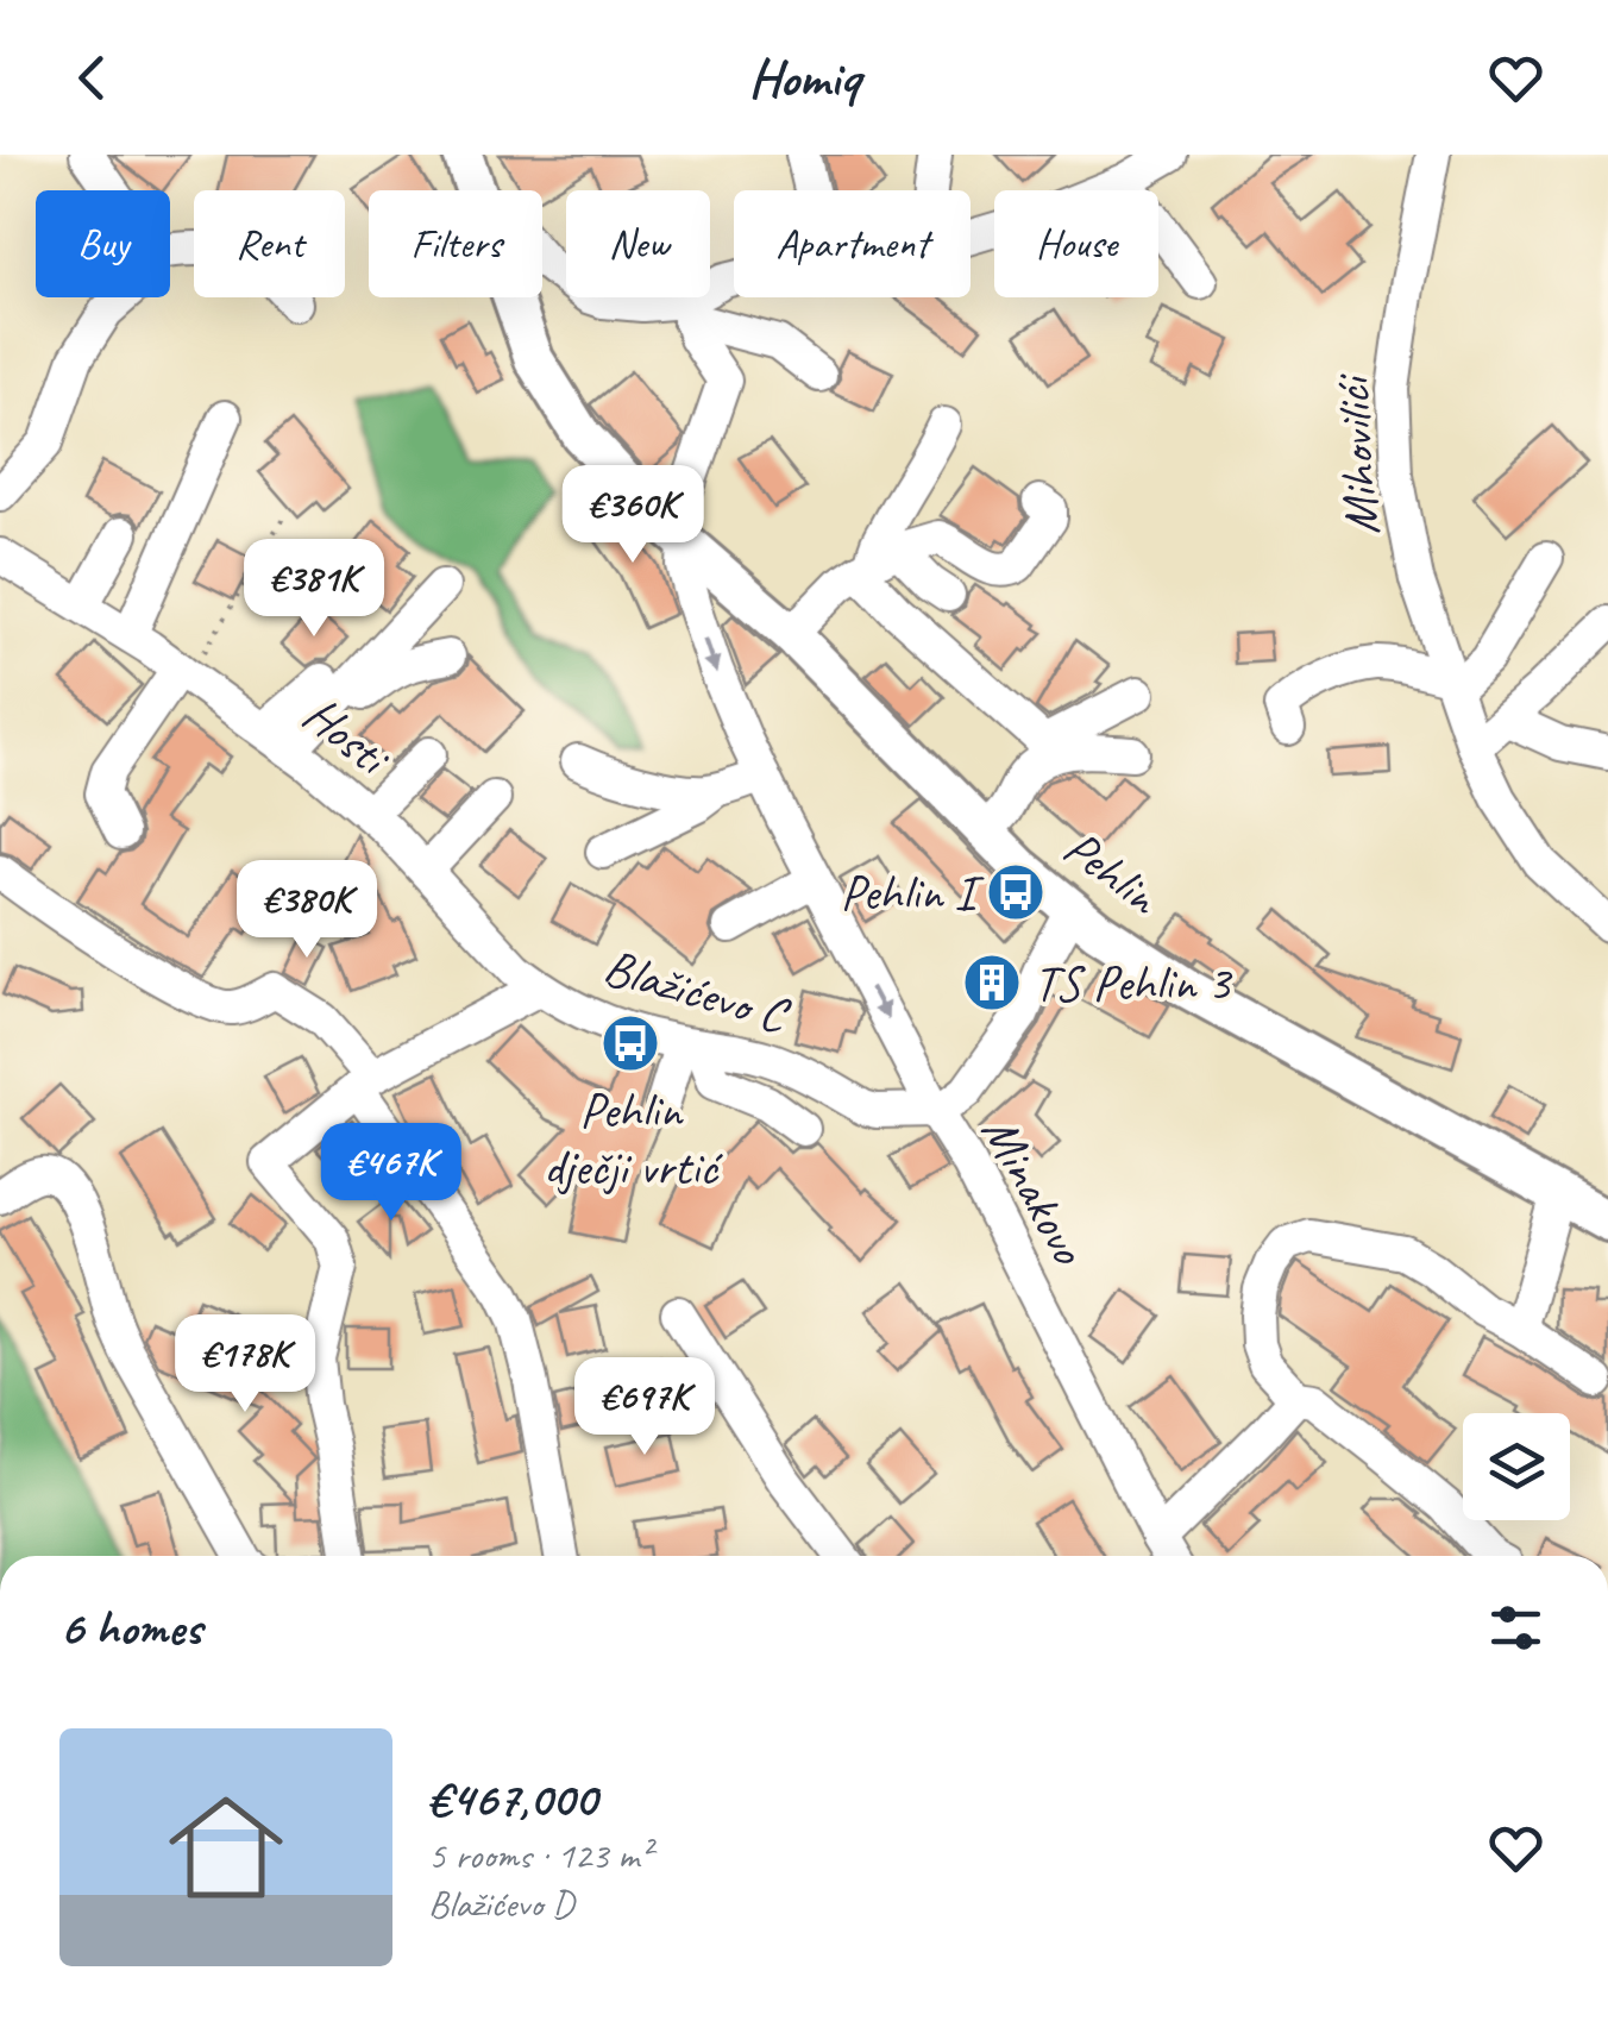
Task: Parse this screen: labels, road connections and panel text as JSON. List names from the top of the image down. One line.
{"streets":{"main road":["Pehlin"],"street":["Mihovilići","Hosti","Blažićevo C","Minakovo"]},"crossings":[["Hosti","Blažićevo C"],["Pehlin","Minakovo"],["Blažićevo C","Minakovo"]],"places":{"bus stop":["Pehlin I","Pehlin dječji vrtić"],"building":["TS Pehlin 3"]},"page":{"header":"Homiq","chip":["Buy","Rent","Filters","New","Apartment","House"],"price":["€360K","€381K","€380K","€467K","€178K","€697K"],"heading":"6 homes","list":[{"name":"€467,000","note":"5 rooms · 123 m² · Blažićevo D"}]}}
